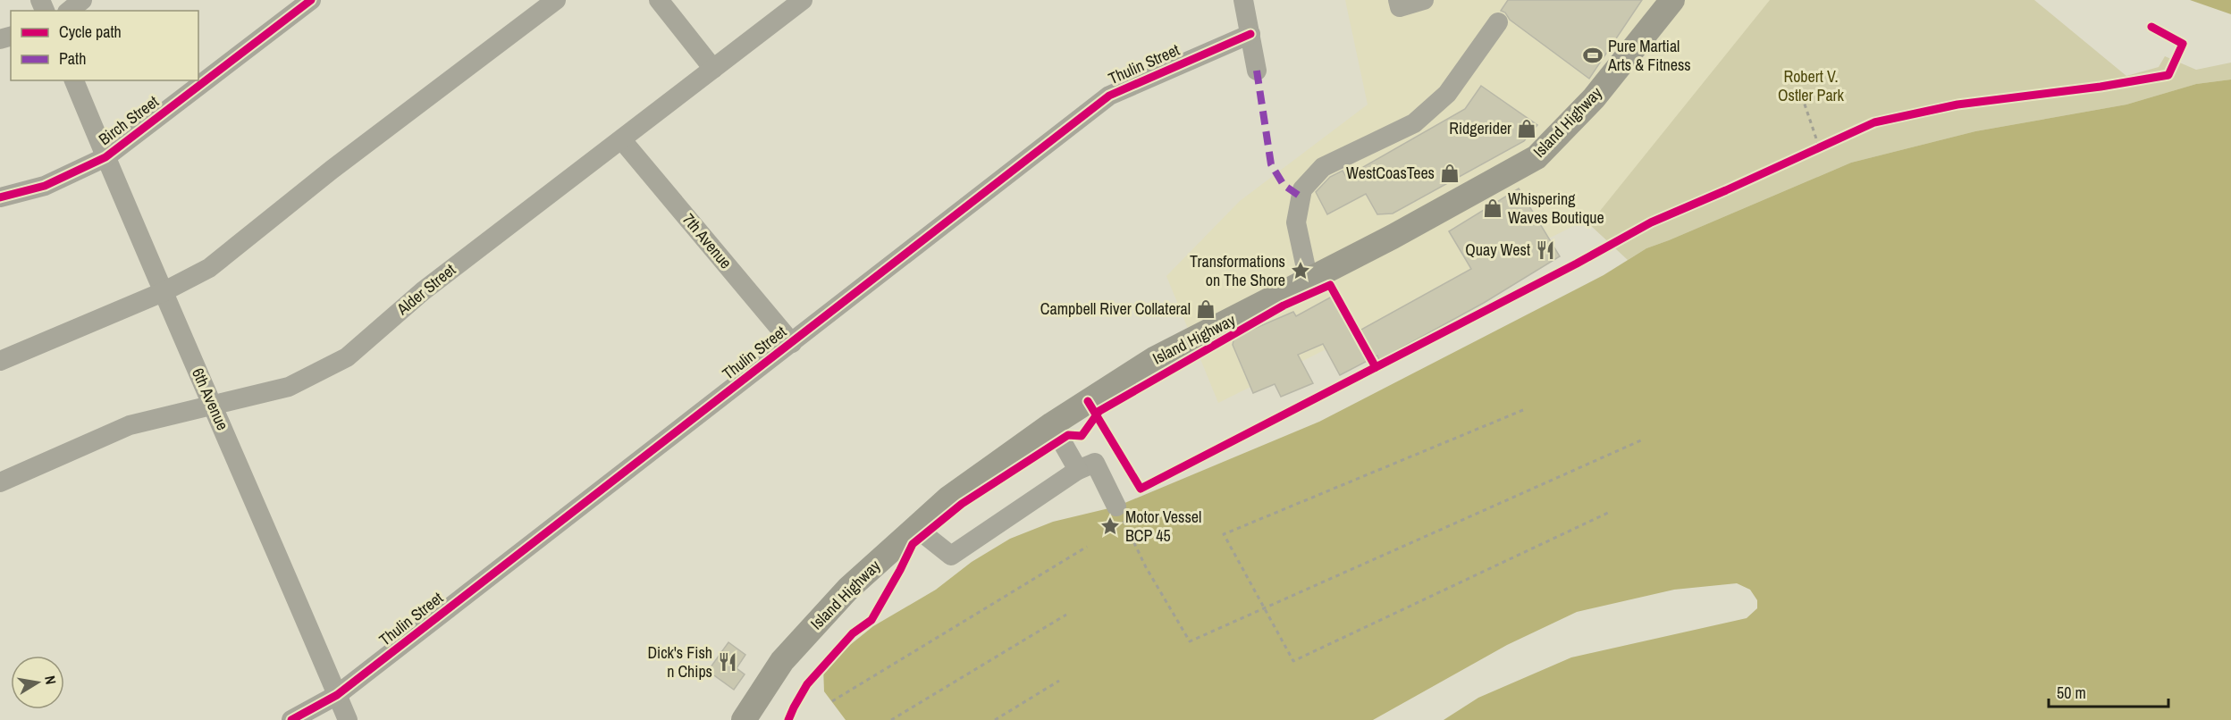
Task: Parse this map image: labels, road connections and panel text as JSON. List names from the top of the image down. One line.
{"streets":{"main road":["Island Highway"],"street":["Thulin Street","Birch Street","7th Avenue","Alder Street","6th Avenue"]},"crossings":[["Thulin Street","7th Avenue"],["Thulin Street","6th Avenue"],["Birch Street","6th Avenue"],["7th Avenue","Alder Street"],["Alder Street","6th Avenue"]],"parks":["Robert V. Ostler Park"],"places":{"sports":["Pure Martial Arts & Fitness"],"shop":["Ridgerider","WestCoasTees","Whispering Waves Boutique","Campbell River Collateral"],"restaurant":["Quay West","Dick's Fish n Chips"],"place":["Transformations on The Shore","Motor Vessel BCP 45"]},"legend":["Cycle path","Path"],"scale_bar":"50 m","north":"right"}
